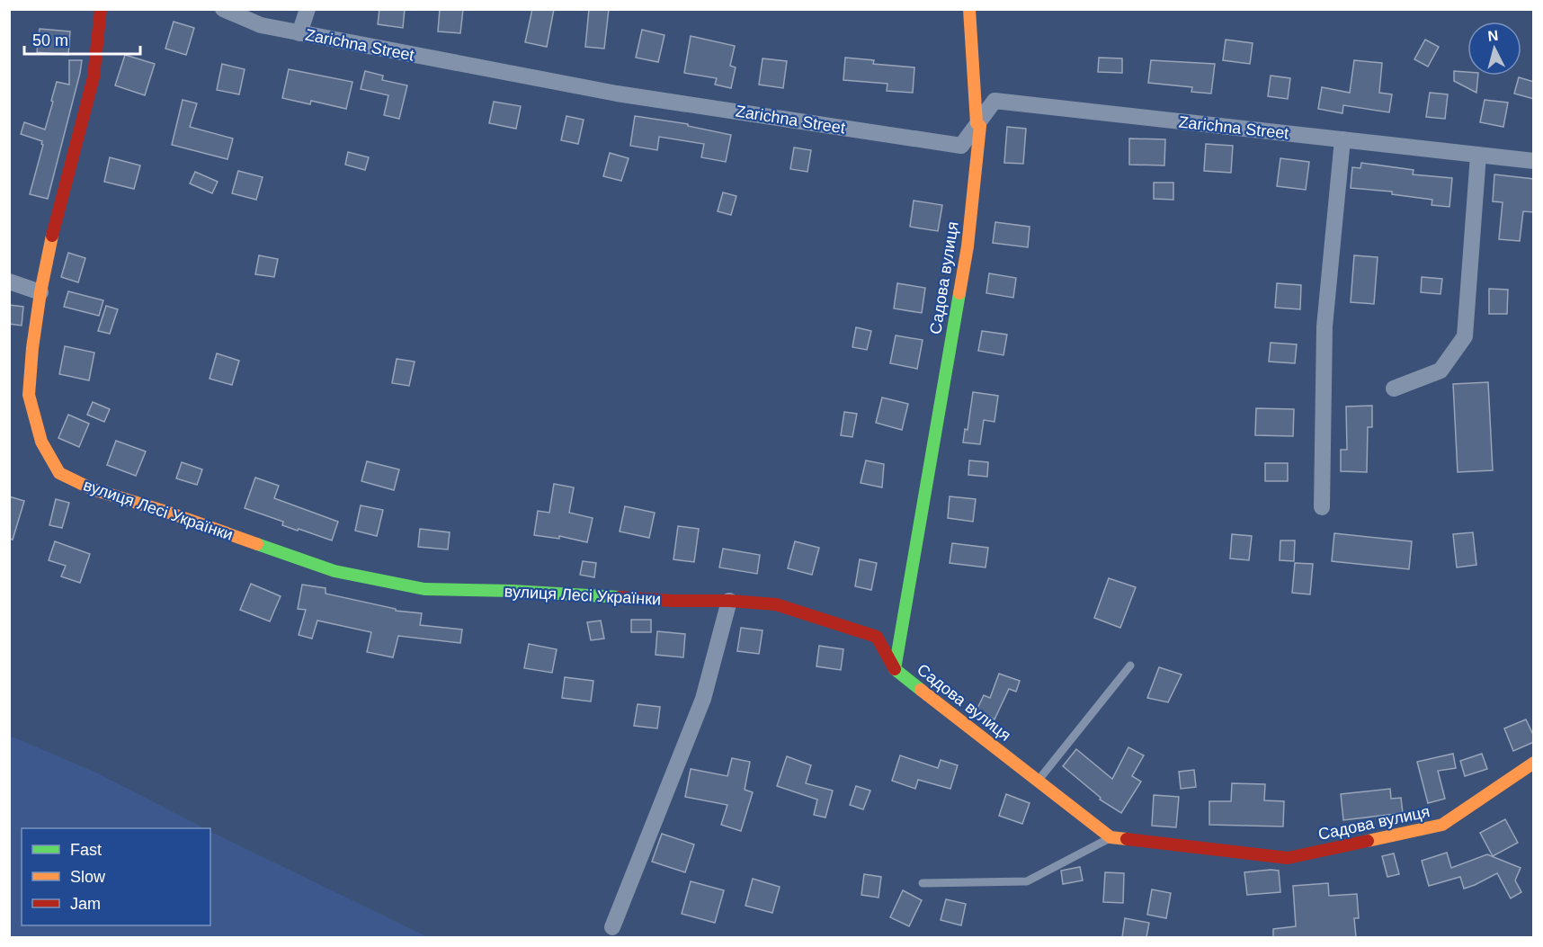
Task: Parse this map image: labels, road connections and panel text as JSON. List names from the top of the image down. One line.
{"streets":{"street":["Zarichna Street","Садова вулиця","вулиця Лесі Українки"]},"crossings":[["Zarichna Street","Садова вулиця"],["Садова вулиця","вулиця Лесі Українки"]],"legend":["Fast","Slow","Jam"],"scale_bar":"50 m","north":"top"}
